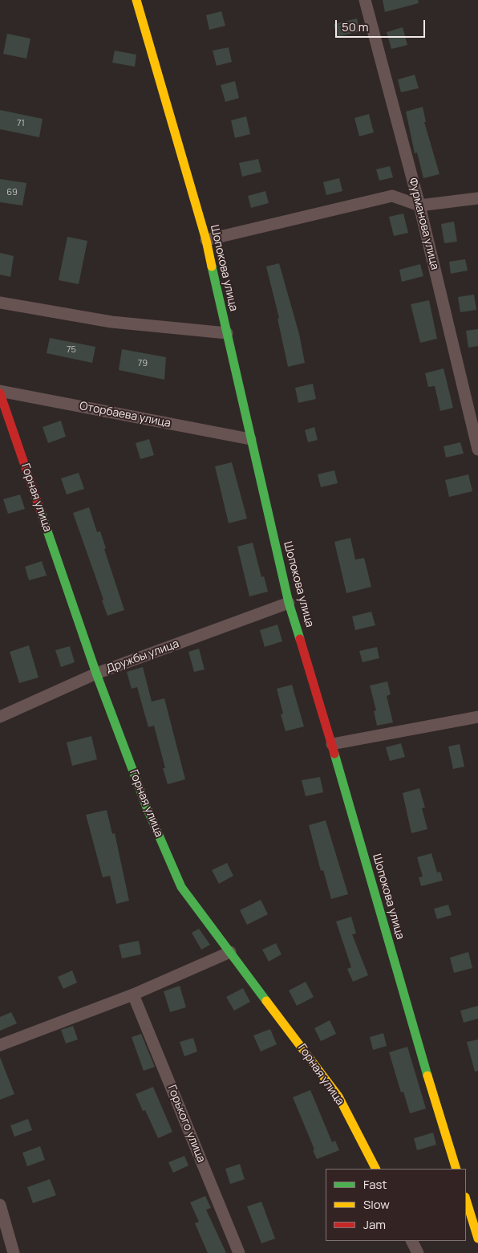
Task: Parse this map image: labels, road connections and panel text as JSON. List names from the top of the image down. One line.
{"streets":{"street":["Фурманова улица","Шопокова улица","Оторбаева улица","Горная улица","Дружбы улица","Горького улица"]},"crossings":[["Шопокова улица","Оторбаева улица"],["Шопокова улица","Дружбы улица"],["Оторбаева улица","Горная улица"],["Горная улица","Дружбы улица"]],"house_numbers":["71","69","75","79"],"legend":["Fast","Slow","Jam"],"scale_bar":"50 m"}
